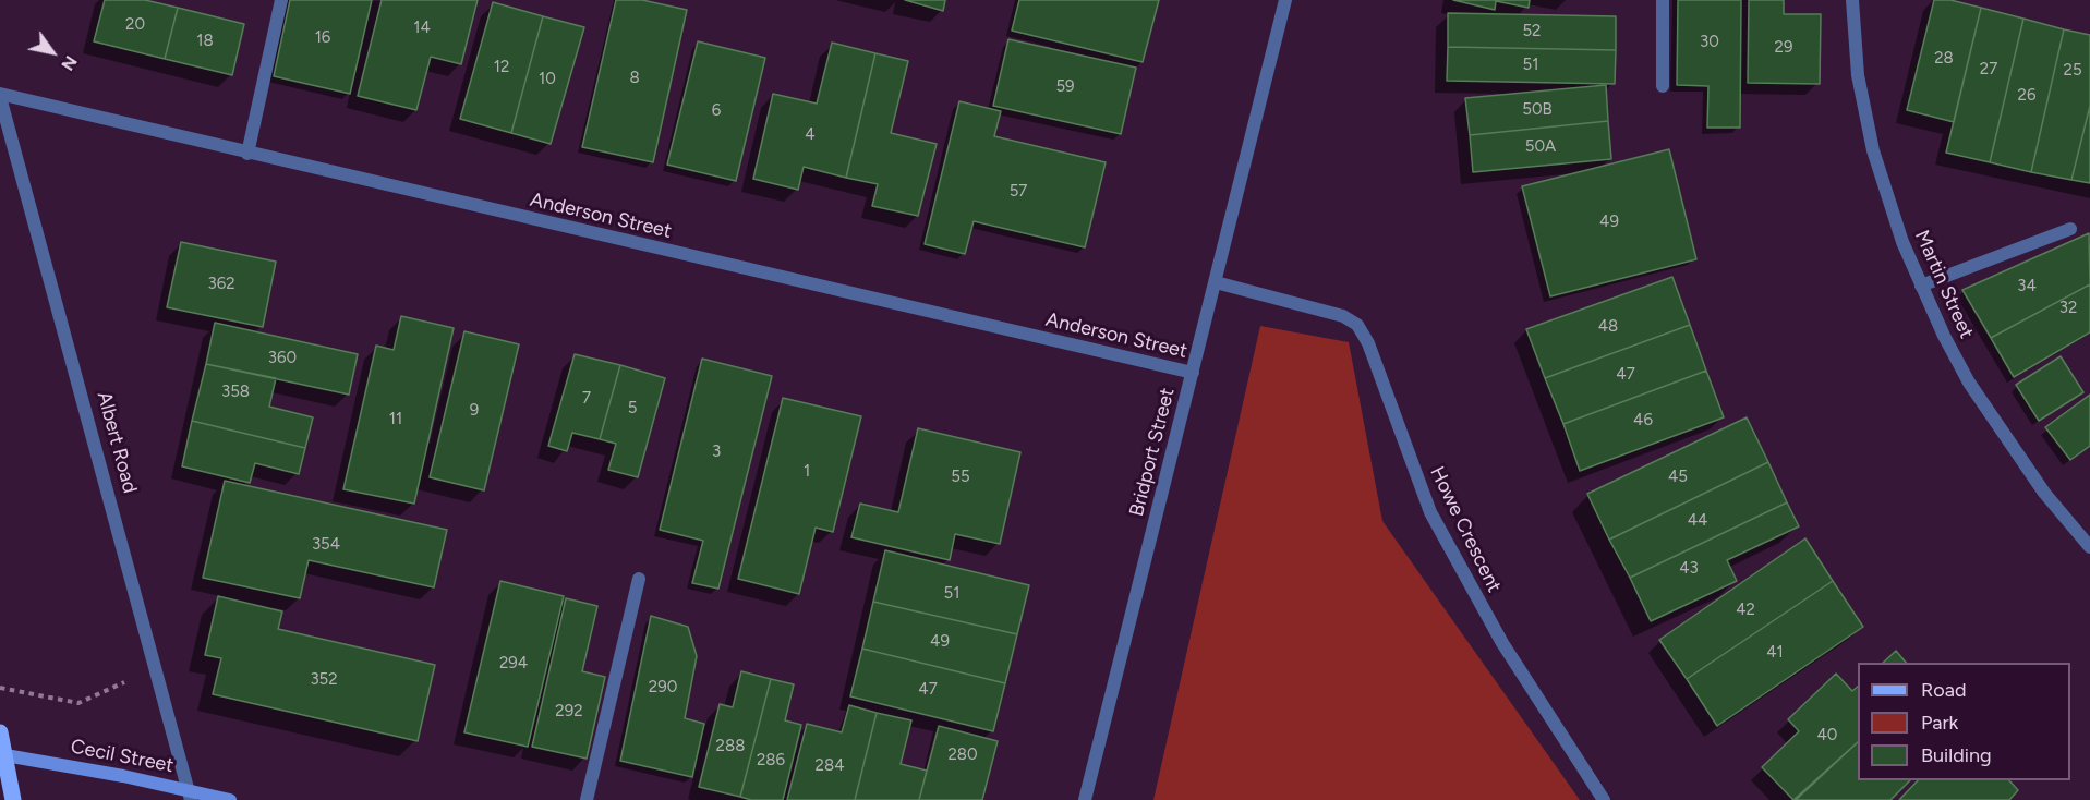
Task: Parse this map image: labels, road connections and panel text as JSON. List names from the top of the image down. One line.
{"streets":{"street":["Anderson Street","Martin Street","Albert Road","Bridport Street","Howe Crescent","Cecil Street"]},"crossings":[["Anderson Street","Albert Road"],["Anderson Street","Bridport Street"],["Albert Road","Cecil Street"],["Bridport Street","Howe Crescent"]],"house_numbers":["20","14","52","16","18","30","29","28","51","12","27","25","8","10","59","26","50B","6","4","50A","57","49","362","34","32","48","360","47","358","7","5","9","11","46","3","1","55","45","44","354","43","51","42","49","41","294","352","290","47","292","40","288","280","286","284"],"legend":["Road","Park","Building"],"north":"bottom right"}
